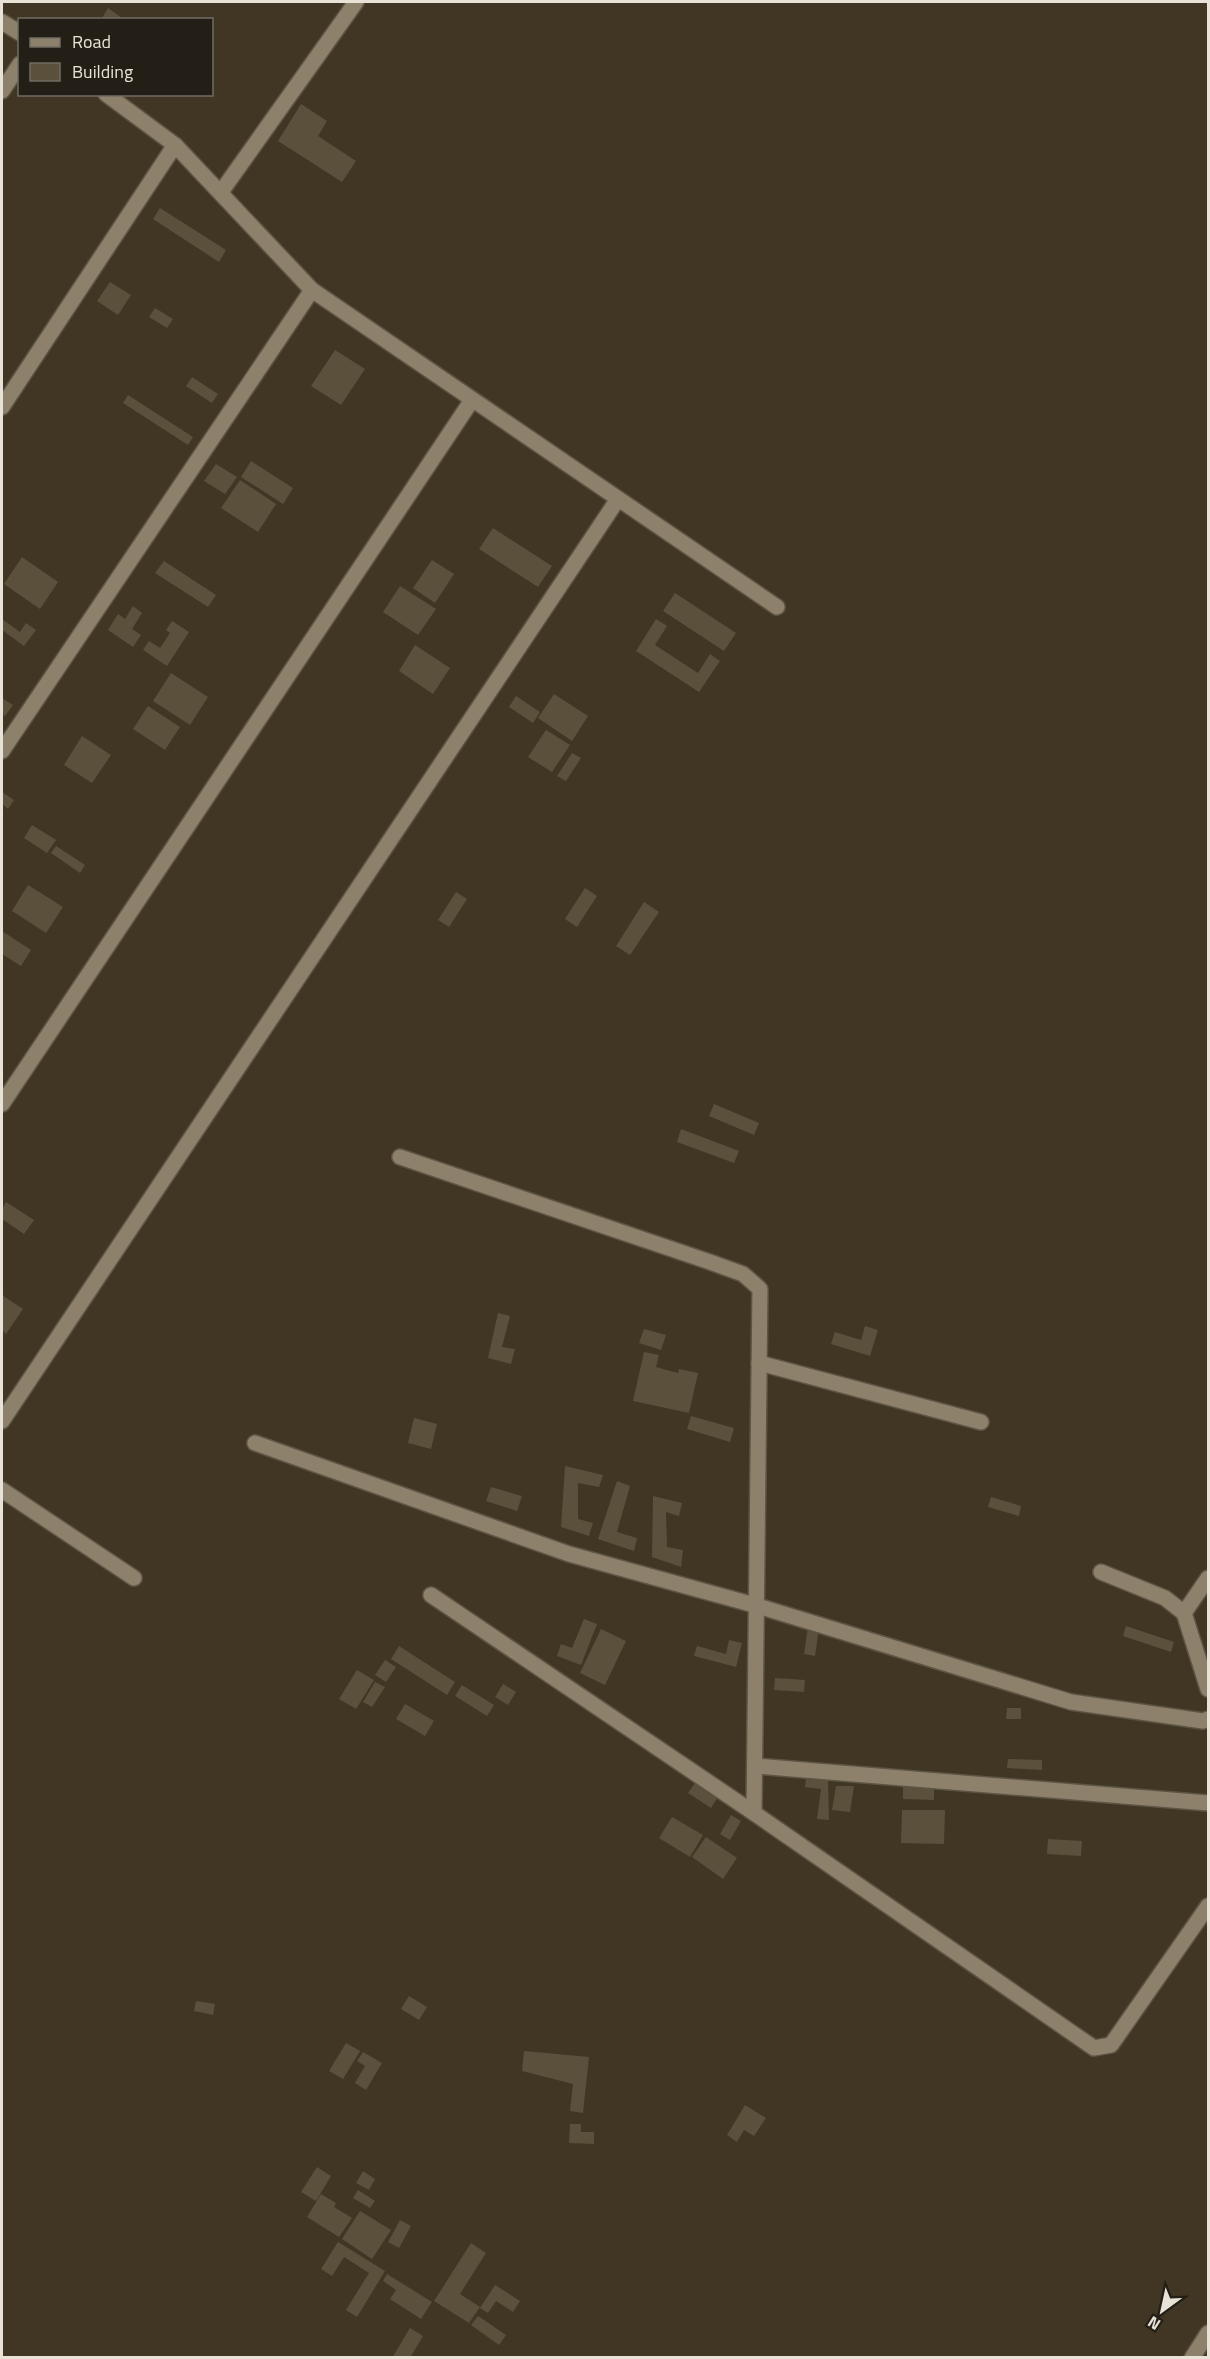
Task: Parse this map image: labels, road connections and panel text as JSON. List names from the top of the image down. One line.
{"legend":["Road","Building"],"north":"bottom left"}
